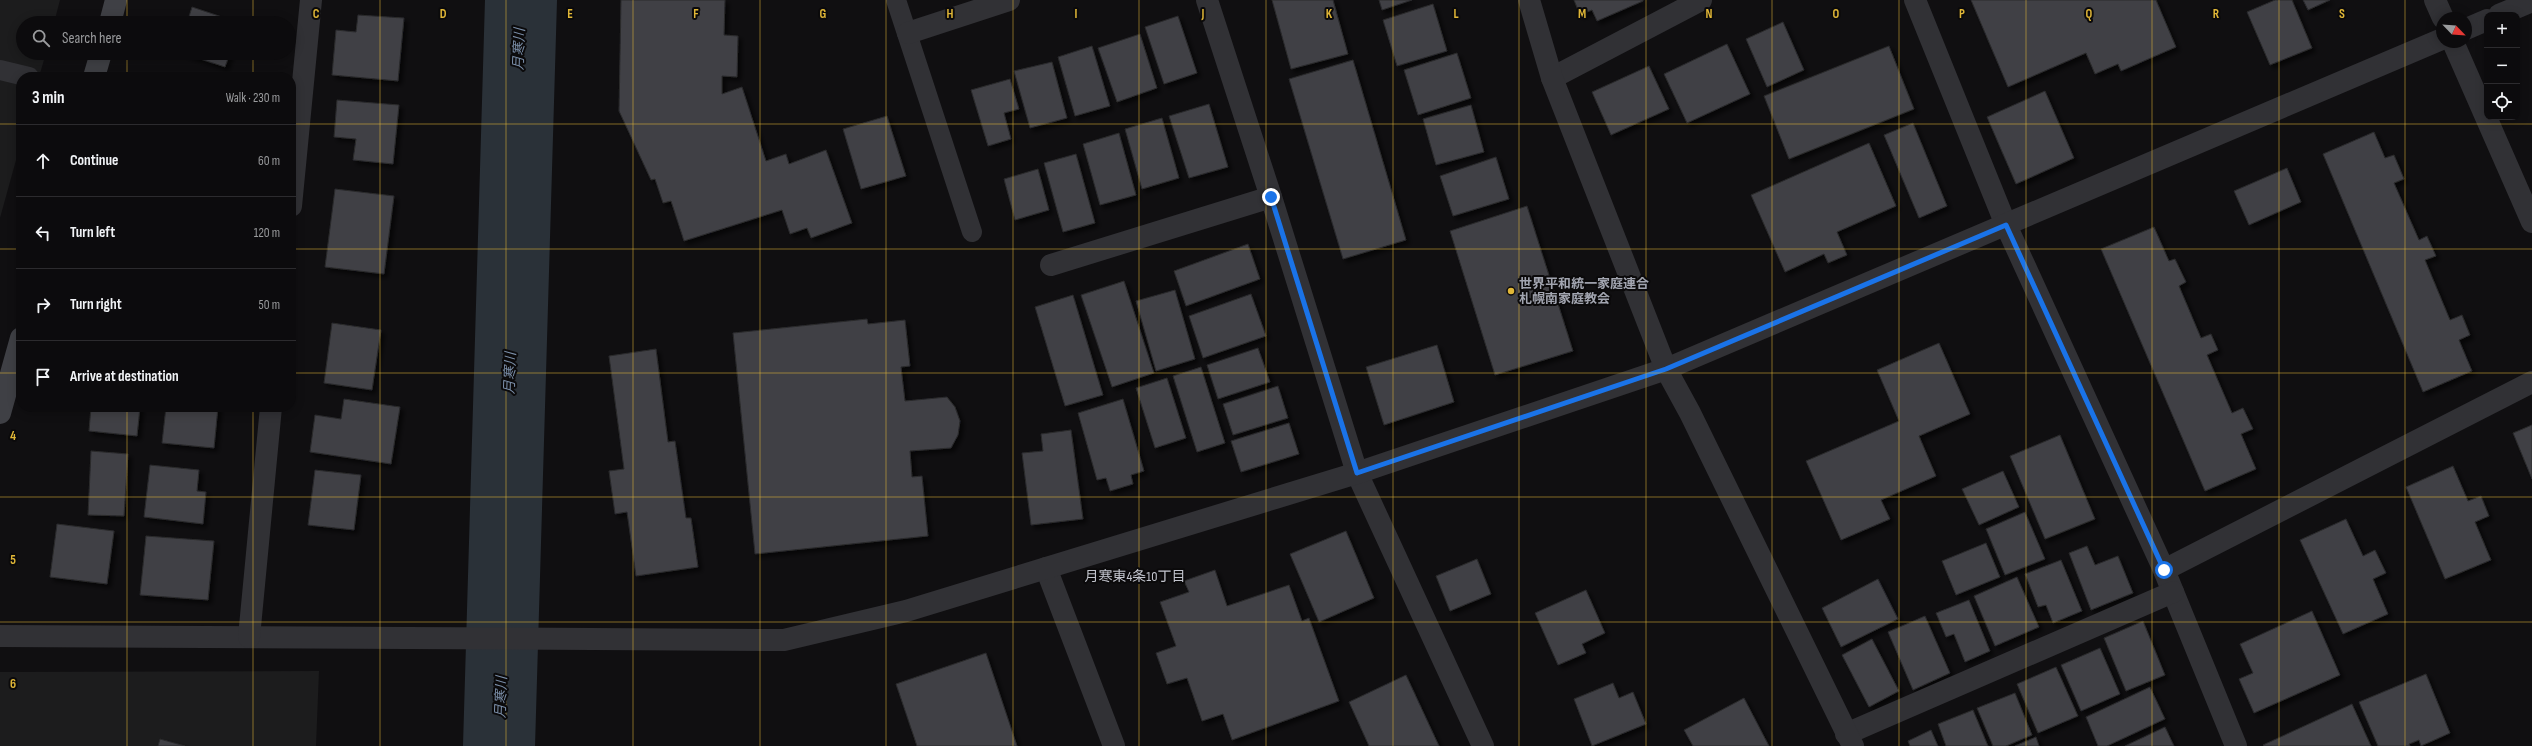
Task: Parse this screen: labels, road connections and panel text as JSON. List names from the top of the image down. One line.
{"districts":["月寒東4条10丁目"],"water":["月寒川"],"places":["世界平和統一家庭連合 札幌南家庭教会"],"north":"bottom right","page":{"map_buttons":["+","−"],"search":"Search here","heading":["3 min","Walk · 230 m"],"list":[["Continue","60 m"],["Turn left","120 m"],["Turn right","50 m"],"Arrive at destination"]},"grid":{"columns":["C","D","E","F","G","H","I","J","K","L","M","N","O","P","Q","R","S"],"rows":["4","5","6"]}}
